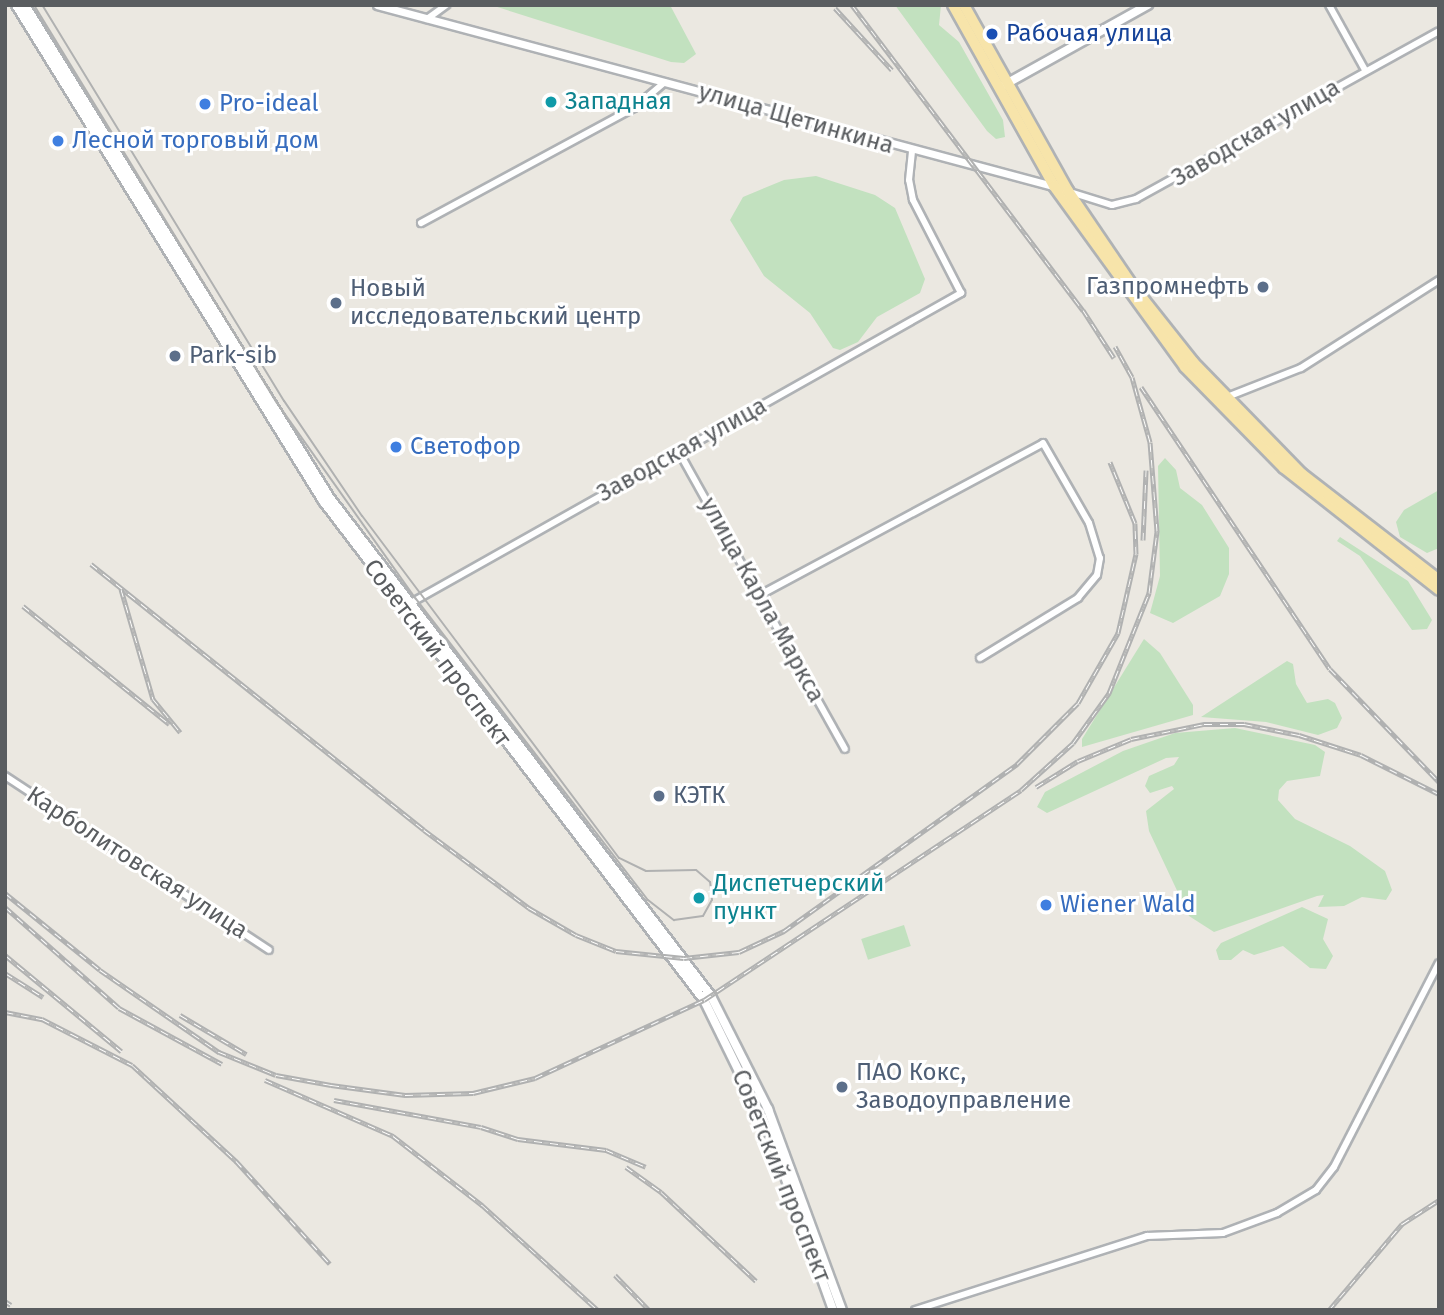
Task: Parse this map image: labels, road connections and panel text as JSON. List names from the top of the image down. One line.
{"streets":{"main road":["Советский проспект"],"street":["улица Щетинкина","Заводская улица","улица Карла Маркса","Карболитовская улица"]},"crossings":[["улица Щетинкина","Заводская улица"],["Заводская улица","улица Карла Маркса"],["Заводская улица","Советский проспект"]],"places":["Рабочая улица","Западная","Pro-ideal","Лесной торговый дом","Газпромнефть","Новый исследовательский центр","Park-sib","Светофор","КЭТК","Диспетчерский пункт","Wiener Wald","ПАО Кокс, Заводоуправление"]}
